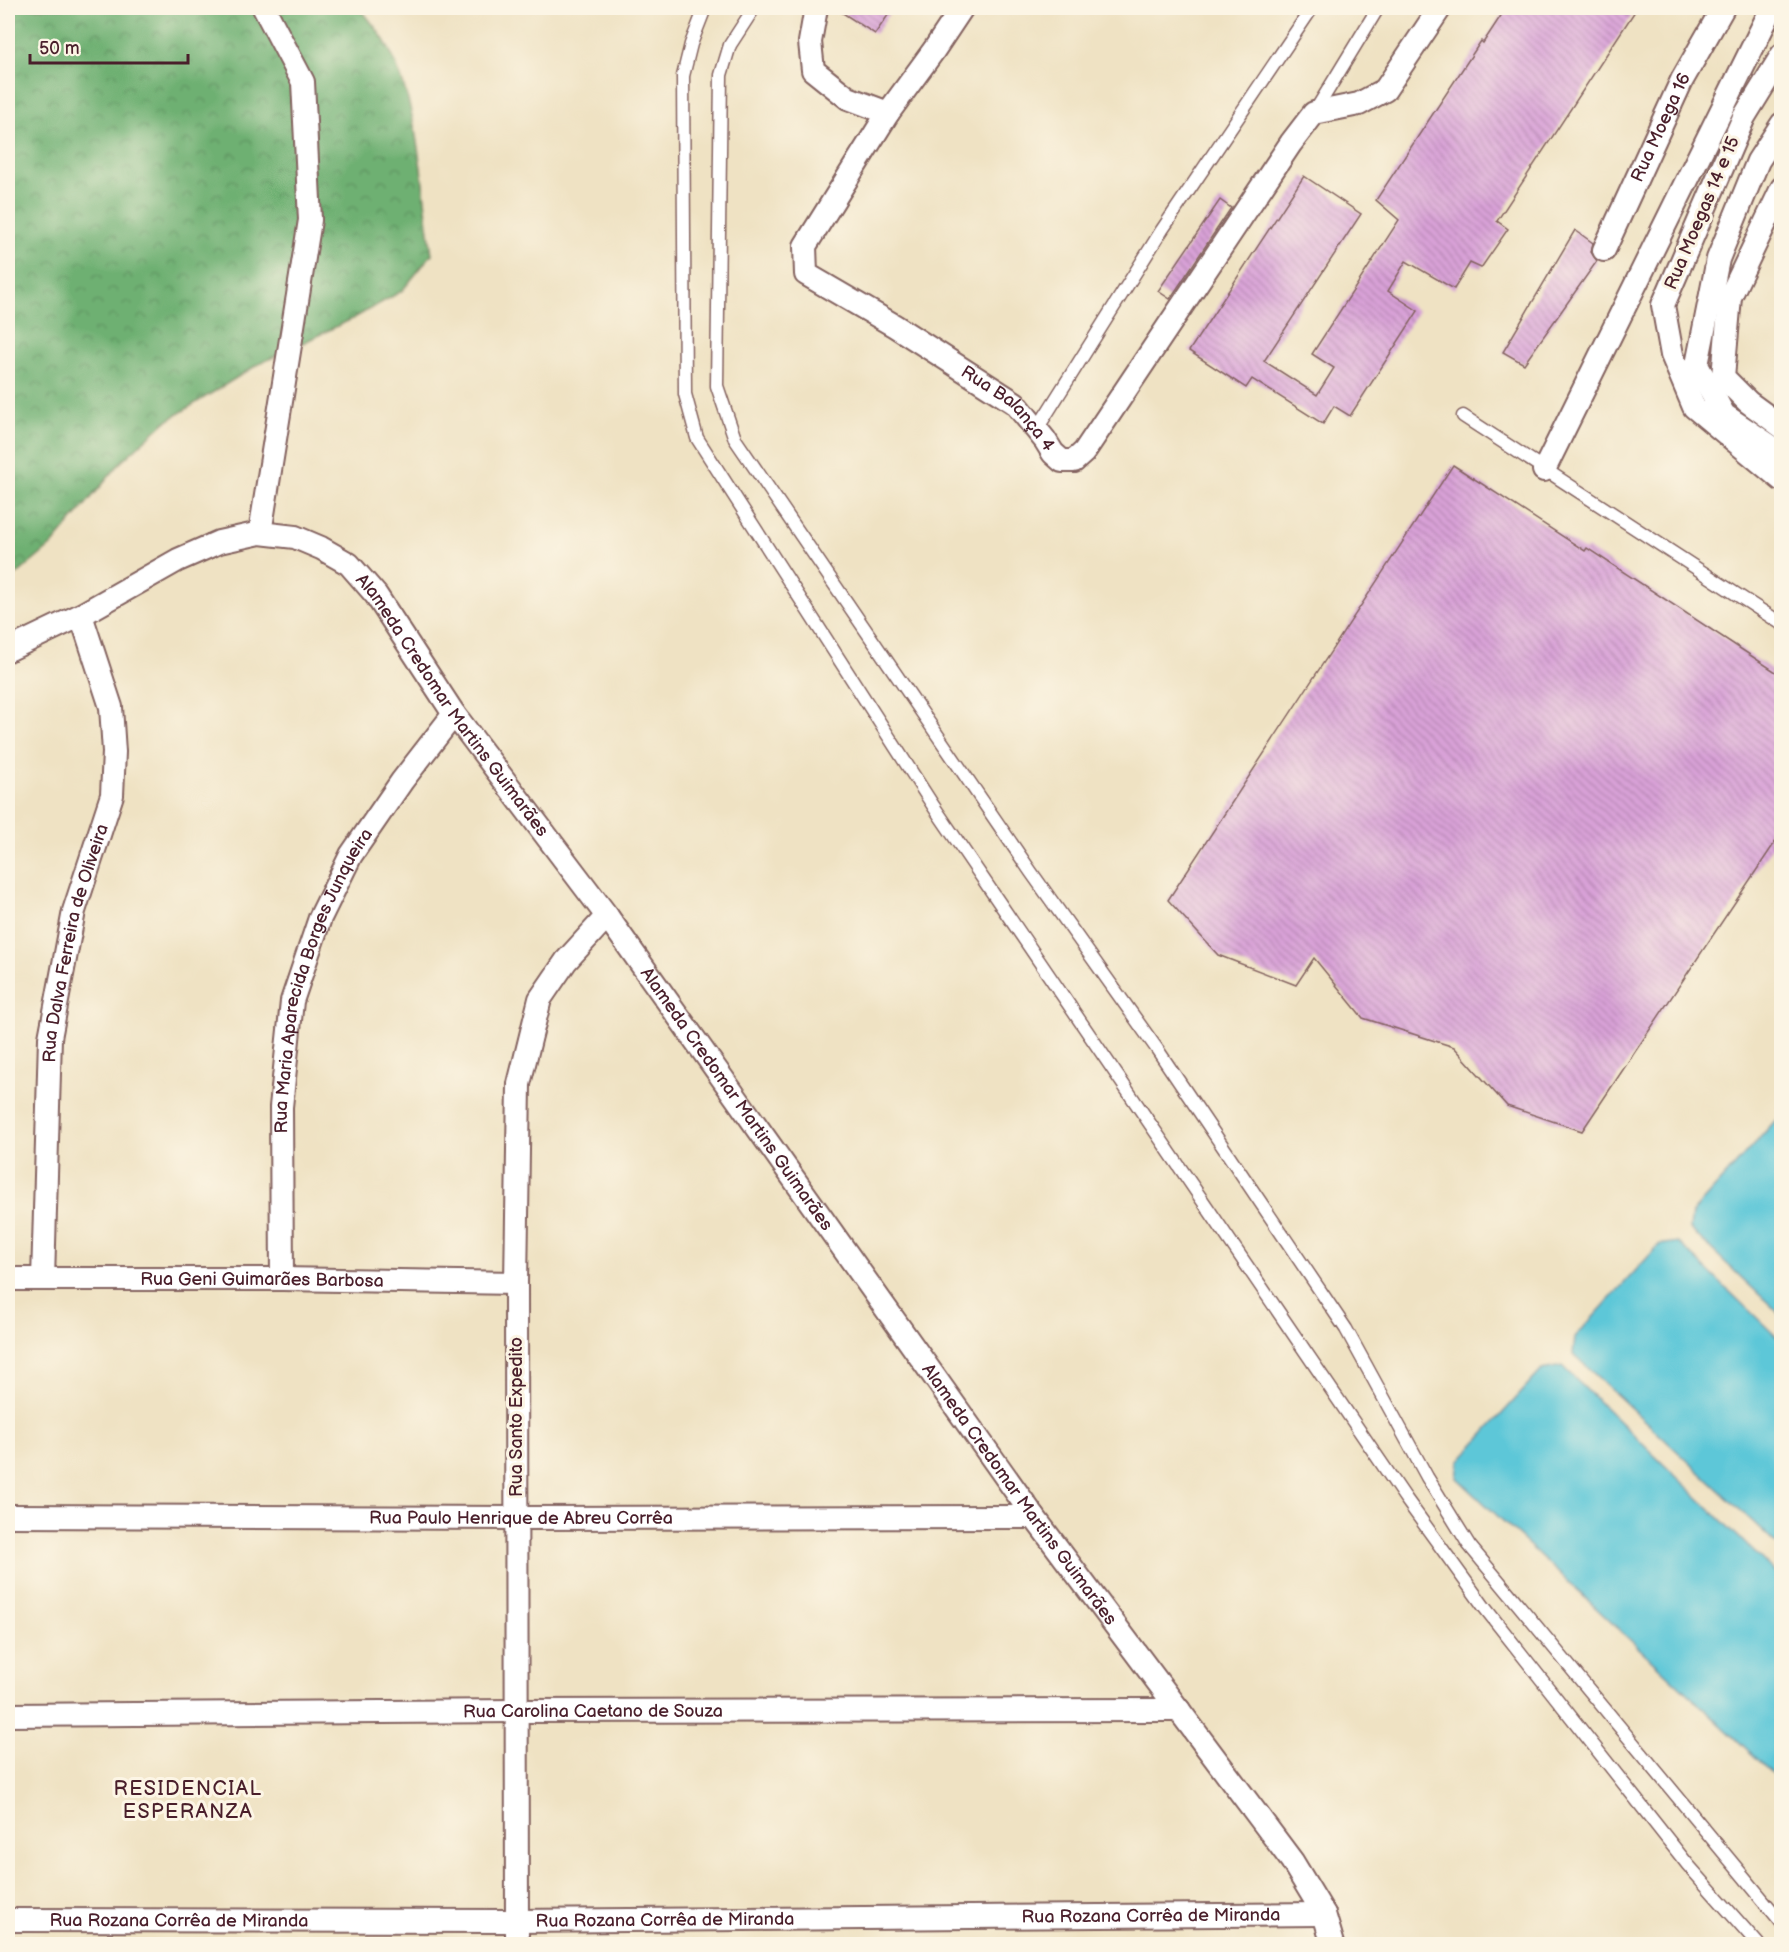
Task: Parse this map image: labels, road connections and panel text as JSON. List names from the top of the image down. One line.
{"streets":{"street":["Rua Moega 16","Rua Moegas 14 e 15","Rua Balança 4","Alameda Credomar Martins Guimarães","Rua Dalva Ferreira de Oliveira","Rua Maria Aparecida Borges Junqueira","Rua Geni Guimarães Barbosa","Rua Santo Expedito","Rua Paulo Henrique de Abreu Corrêa","Rua Carolina Caetano de Souza","Rua Rozana Corrêa de Miranda"]},"crossings":[["Alameda Credomar Martins Guimarães","Rua Dalva Ferreira de Oliveira"],["Alameda Credomar Martins Guimarães","Rua Maria Aparecida Borges Junqueira"],["Alameda Credomar Martins Guimarães","Rua Santo Expedito"],["Alameda Credomar Martins Guimarães","Rua Paulo Henrique de Abreu Corrêa"],["Alameda Credomar Martins Guimarães","Rua Carolina Caetano de Souza"],["Alameda Credomar Martins Guimarães","Rua Rozana Corrêa de Miranda"],["Rua Dalva Ferreira de Oliveira","Rua Geni Guimarães Barbosa"],["Rua Maria Aparecida Borges Junqueira","Rua Geni Guimarães Barbosa"],["Rua Geni Guimarães Barbosa","Rua Santo Expedito"],["Rua Santo Expedito","Rua Paulo Henrique de Abreu Corrêa"],["Rua Santo Expedito","Rua Carolina Caetano de Souza"],["Rua Santo Expedito","Rua Rozana Corrêa de Miranda"]],"districts":["RESIDENCIAL ESPERANZA"],"scale_bar":"50 m"}
